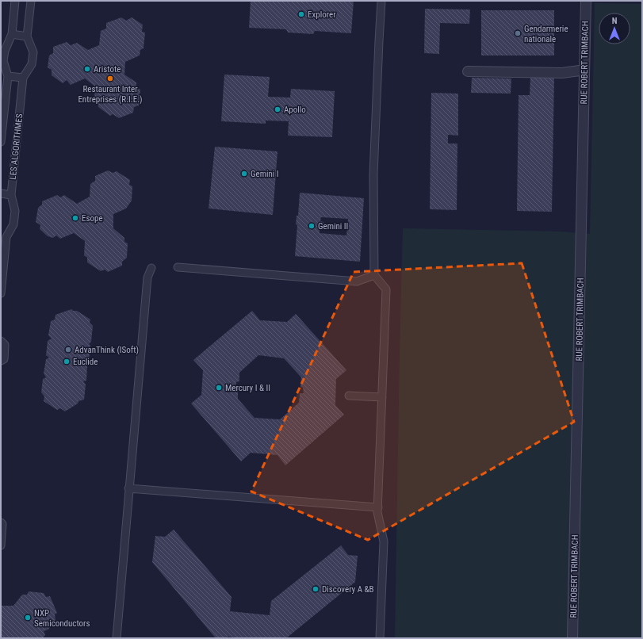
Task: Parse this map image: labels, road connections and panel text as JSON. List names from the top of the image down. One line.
{"streets":{"street":["RUE ROBERT TRIMBACH"],"lane":["LES ALGORITHMES"]},"places":["Explorer","Gendarmerie nationale","Aristote","Restaurant Inter Entreprises (R.I.E.)","Apollo","Gemini I","Esope","Gemini II","AdvanThink (ISoft)","Euclide","Mercury I & II","Discovery A &B","NXP Semiconductors"],"north":"top"}
